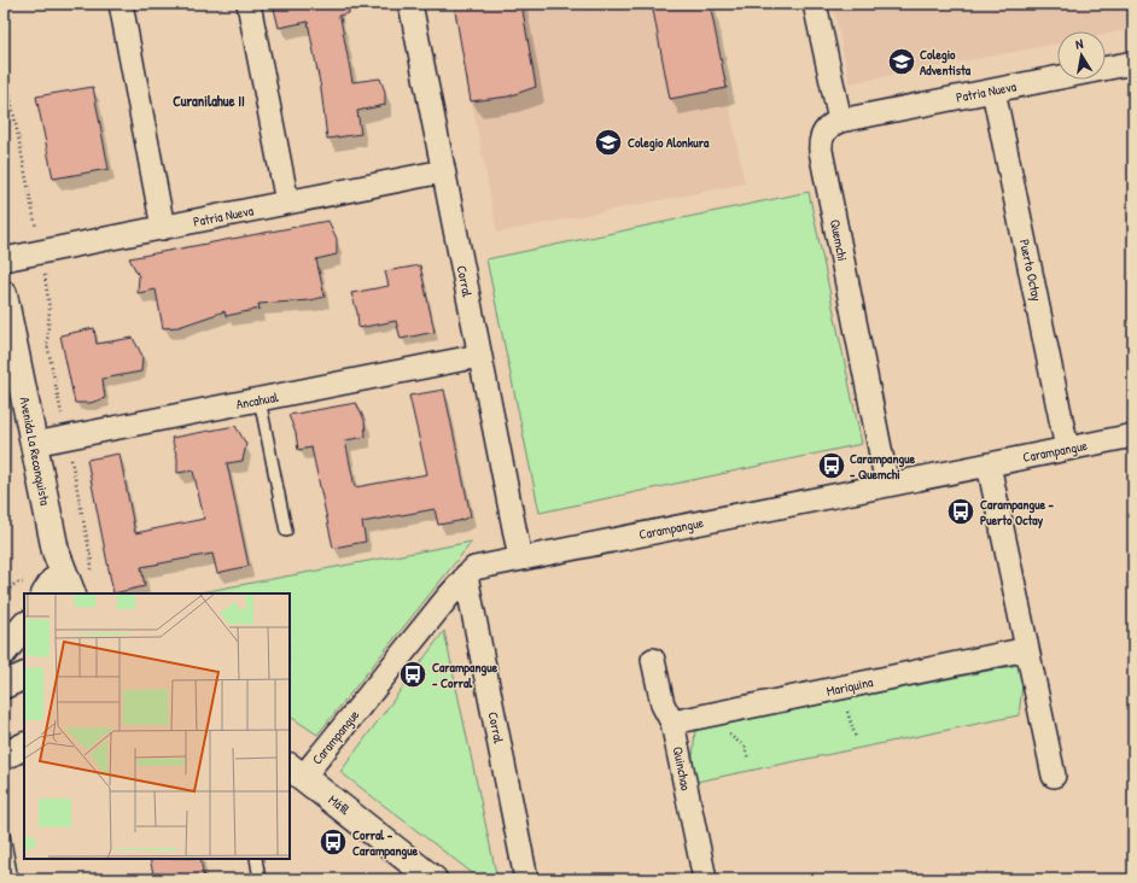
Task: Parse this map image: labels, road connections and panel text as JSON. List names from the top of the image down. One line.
{"streets":{"street":["Patria Nueva","Quemchi","Puerto Octay","Corral","Ancahual","Avenida La Reconquista","Carampangue","Mariquina","Quinchao","Máfil"]},"crossings":[["Patria Nueva","Quemchi"],["Patria Nueva","Puerto Octay"],["Patria Nueva","Corral"],["Quemchi","Carampangue"],["Puerto Octay","Carampangue"],["Corral","Ancahual"],["Corral","Carampangue"],["Ancahual","Avenida La Reconquista"],["Carampangue","Máfil"],["Mariquina","Quinchao"]],"districts":["Curanilahue II"],"places":{"school or university":["Colegio Adventista","Colegio Alonkura"],"bus stop":["Carampangue - Quemchi","Carampangue - Puerto Octay","Carampangue - Corral","Corral - Carampangue"]},"north":"top"}
